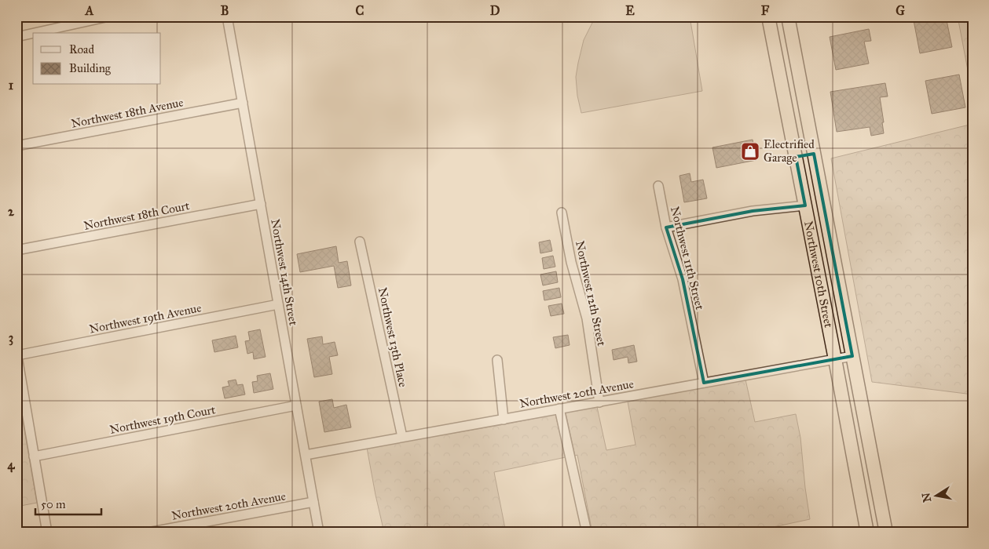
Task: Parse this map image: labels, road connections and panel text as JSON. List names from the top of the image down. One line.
{"streets":{"highway":["Northwest 10th Street"],"street":["Northwest 18th Avenue","Northwest 18th Court","Northwest 11th Street","Northwest 14th Street","Northwest 12th Street","Northwest 19th Avenue","Northwest 13th Place","Northwest 20th Avenue","Northwest 19th Court"]},"crossings":[["Northwest 18th Avenue","Northwest 14th Street"],["Northwest 18th Court","Northwest 14th Street"],["Northwest 11th Street","Northwest 20th Avenue"],["Northwest 14th Street","Northwest 19th Avenue"],["Northwest 14th Street","Northwest 20th Avenue"],["Northwest 14th Street","Northwest 19th Court"],["Northwest 10th Street","Northwest 20th Avenue"],["Northwest 12th Street","Northwest 20th Avenue"],["Northwest 13th Place","Northwest 20th Avenue"]],"places":{"shop":["Electrified Garage"]},"legend":["Road","Building"],"scale_bar":"50 m","north":"left","grid":{"columns":["A","B","C","D","E","F","G"],"rows":["1","2","3","4"]}}
